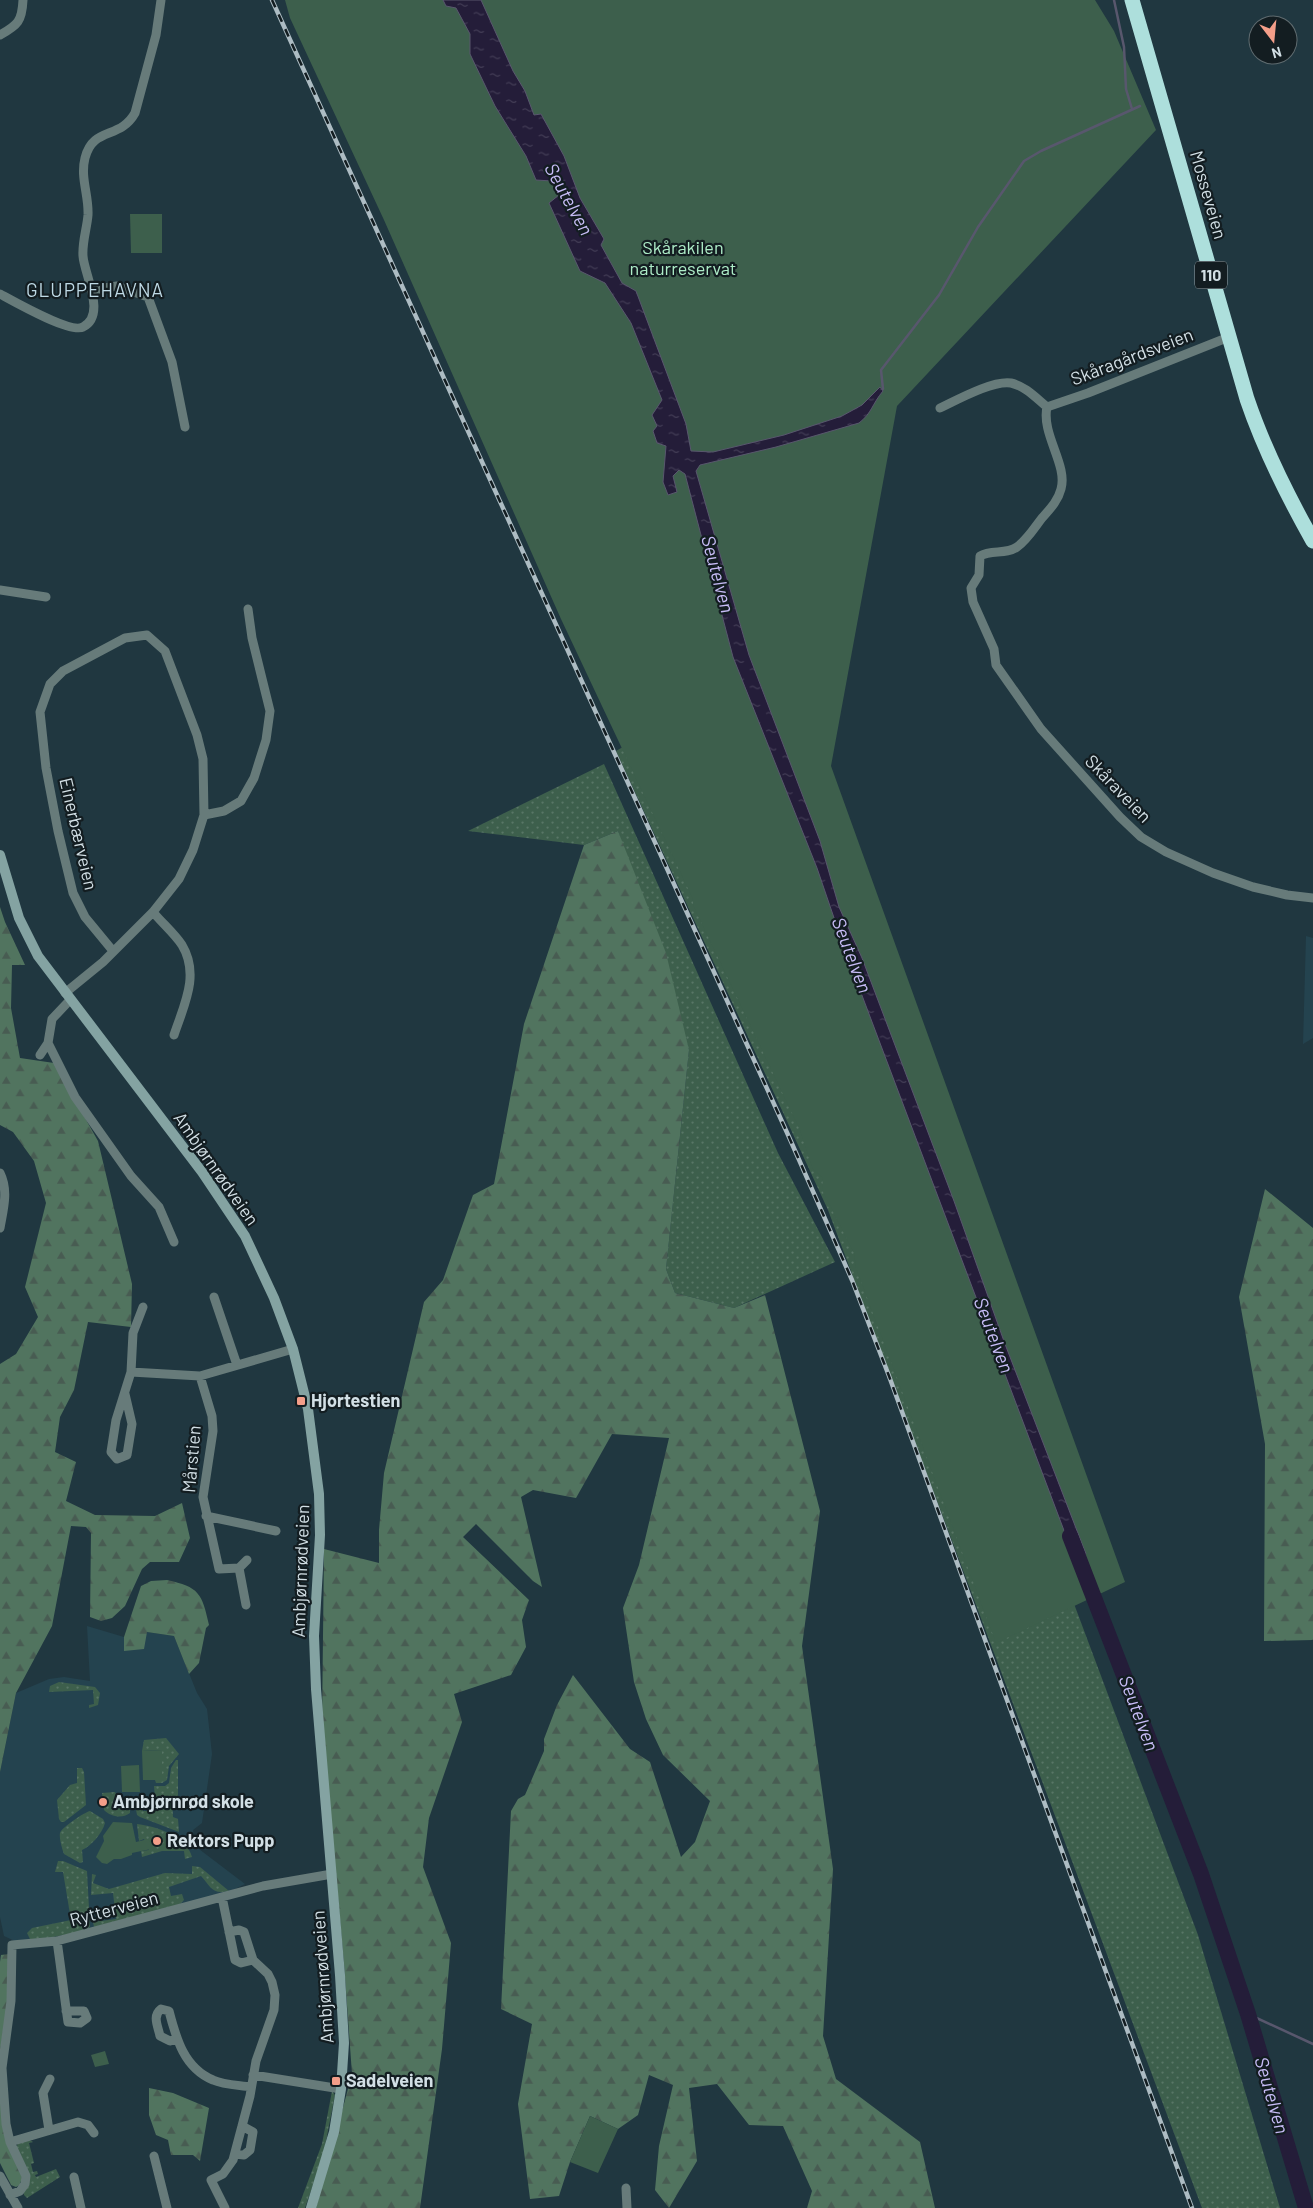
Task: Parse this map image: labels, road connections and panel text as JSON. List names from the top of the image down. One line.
{"streets":{"highway":["Mosseveien","110"],"street":["Skåragårdsveien","Skåraveien","Einerbærveien","Ambjørnrødveien","Mårstien","Rytterveien"]},"crossings":[["Mosseveien","Skåragårdsveien"],["Skåragårdsveien","Skåraveien"],["Ambjørnrødveien","Rytterveien"]],"districts":["GLUPPEHAVNA"],"water":["Seutelven"],"parks":["Skårakilen naturreservat"],"places":{"transit":["Hjortestien","Sadelveien"],"other":["Ambjørnrød skole","Rektors Pupp"]},"north":"bottom"}
